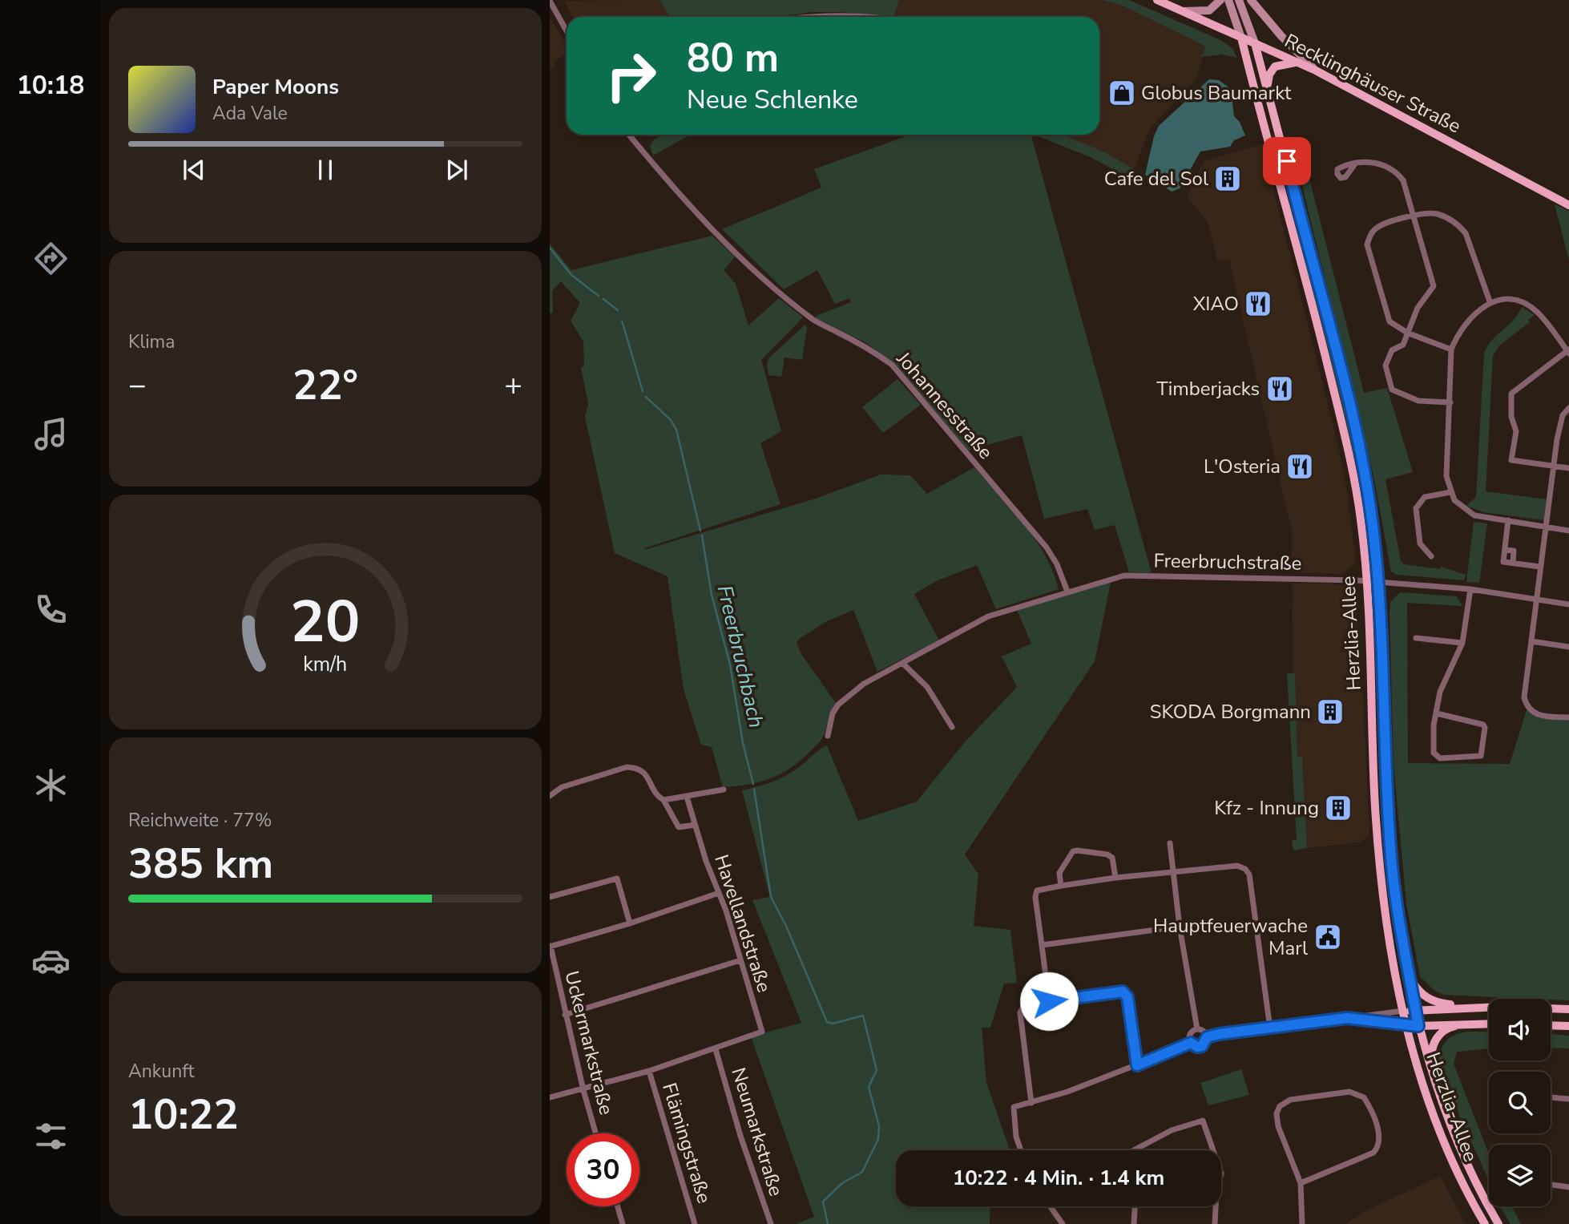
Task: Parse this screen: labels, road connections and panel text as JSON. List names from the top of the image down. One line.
{"streets":{"main road":["Recklinghäuser Straße","Herzlia-Allee"],"street":["Johannesstraße","Freerbruchstraße","Havellandstraße","Uckermarkstraße","Neumarkstraße","Flämingstraße"]},"crossings":[["Recklinghäuser Straße","Herzlia-Allee"],["Johannesstraße","Freerbruchstraße"],["Freerbruchstraße","Herzlia-Allee"],["Havellandstraße","Neumarkstraße"]],"water":["Freerbruchbach"],"places":{"shop":["Globus Baumarkt"],"building":["Cafe del Sol","SKODA Borgmann","Kfz - Innung"],"restaurant":["XIAO","Timberjacks","L'Osteria"],"public building":["Hauptfeuerwache Marl"]},"page":{"tabs":"10:18","turn":["80 m","Neue Schlenke"],"song":["Paper Moons","Ada Vale"],"tile":["Klima",["Reichweite · 77%","385 km"],["Ankunft","10:22"]],"heat":["−","22°","+"],"limit":"30","trip":"10:22 · 4 Min. · 1.4 km","gauge":["20","km/h"]}}
